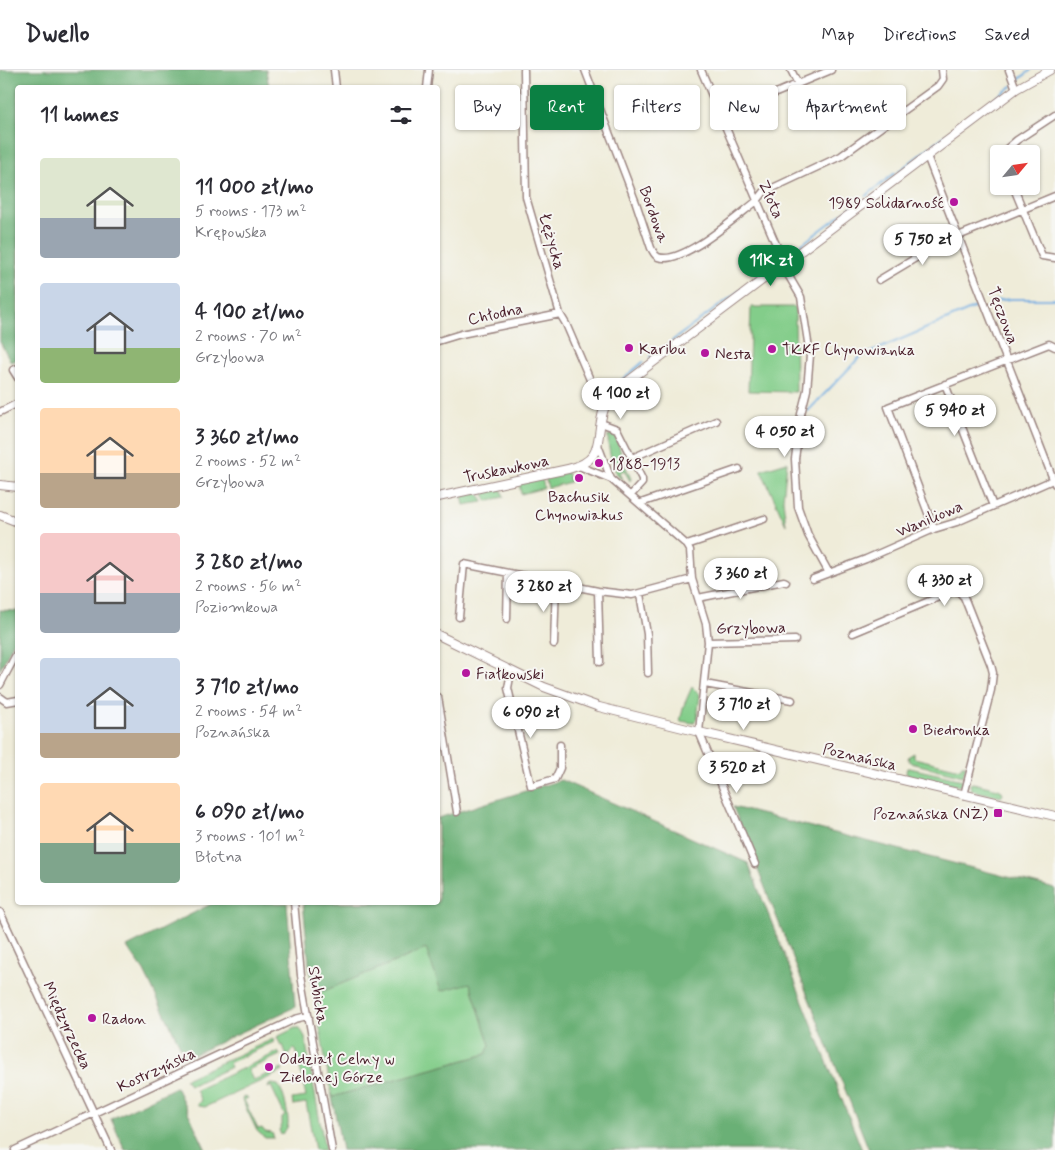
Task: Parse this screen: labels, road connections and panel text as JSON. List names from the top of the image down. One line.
{"streets":{"street":["Złota","Bordowa","Łężycka","Chłodna","Tęczowa","Truskawkowa","Waniliowa","Grzybowa","Poznańska","Słubicka","Międzyrzecka","Kostrzyńska"]},"crossings":[["Złota","Bordowa"],["Złota","Waniliowa"],["Łężycka","Chłodna"],["Tęczowa","Waniliowa"],["Grzybowa","Poznańska"],["Słubicka","Kostrzyńska"],["Międzyrzecka","Kostrzyńska"]],"places":{"other":["1989 Solidarność","Karibu","TKKF Chynowianka","Nesta","1888-1913","Bachusik Chynowiakus","Fiałkowski","Biedronka","Radon","Oddział Celny w Zielonej Górze"],"transit":["Poznańska (NŻ)"]},"north":"top right","page":{"header":"Dwello","nav":["Map","Directions","Saved"],"chip":["Buy","Rent","Filters","New","Apartment"],"heading":"11 homes","list":[{"name":"11 000 zł/mo","note":"5 rooms · 173 m² · Krępowska"},{"name":"4 100 zł/mo","note":"2 rooms · 70 m² · Grzybowa"},{"name":"3 360 zł/mo","note":"2 rooms · 52 m² · Grzybowa"},{"name":"3 280 zł/mo","note":"2 rooms · 56 m² · Poziomkowa"},{"name":"3 710 zł/mo","note":"2 rooms · 54 m² · Poznańska"},{"name":"6 090 zł/mo","note":"3 rooms · 101 m² · Błotna"}],"price":["5 750 zł","11K zł","4 100 zł","5 940 zł","4 050 zł","3 360 zł","4 330 zł","3 280 zł","3 710 zł","6 090 zł","3 520 zł"]}}
